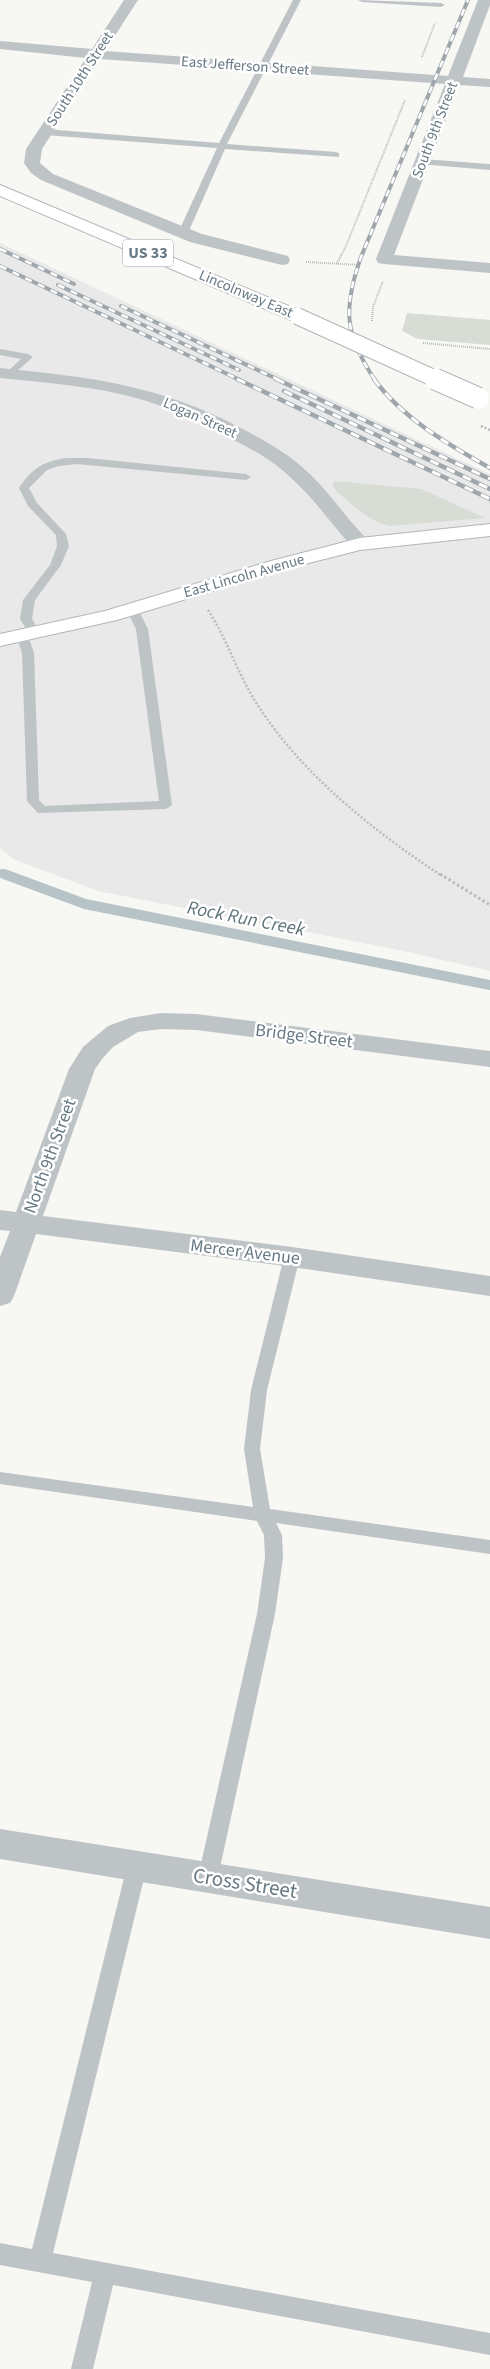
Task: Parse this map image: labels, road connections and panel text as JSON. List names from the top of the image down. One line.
{"streets":{"main road":["US 33","Lincolnway East","East Lincoln Avenue"],"street":["East Jefferson Street","South 10th Street","South 9th Street","Logan Street","Bridge Street","North 9th Street","Mercer Avenue","Cross Street"]},"crossings":[["East Jefferson Street","South 10th Street"],["East Jefferson Street","South 9th Street"],["Logan Street","East Lincoln Avenue"],["Bridge Street","North 9th Street"],["North 9th Street","Mercer Avenue"]],"water":["Rock Run Creek"]}
